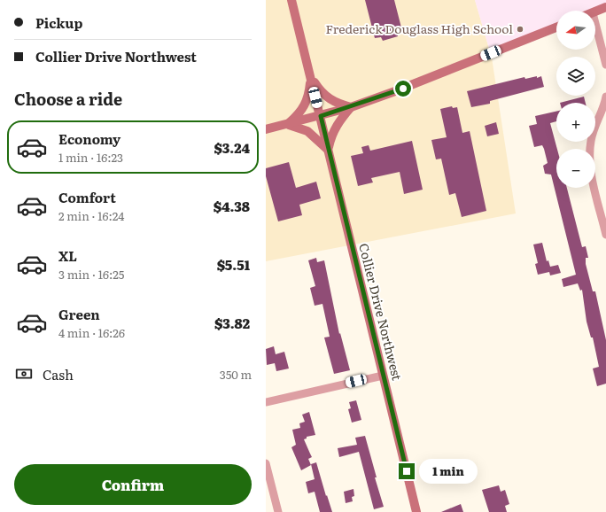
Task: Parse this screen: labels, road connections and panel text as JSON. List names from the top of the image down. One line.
{"streets":{"main road":["Collier Drive Northwest"]},"places":["Frederick Douglass High School"],"north":"left","page":{"banner":["Pickup","Collier Drive Northwest"],"map_buttons":["+","−"],"heading":"Choose a ride","list":[{"name":"Economy","note":"1 min · 16:23","value":"$3.24"},{"name":"Comfort","note":"2 min · 16:24","value":"$4.38"},{"name":"XL","note":"3 min · 16:25","value":"$5.51"},{"name":"Green","note":"4 min · 16:26","value":"$3.82"}],"pay":["Cash","350 m"],"buttons":"Confirm","bubble":"1 min"}}
